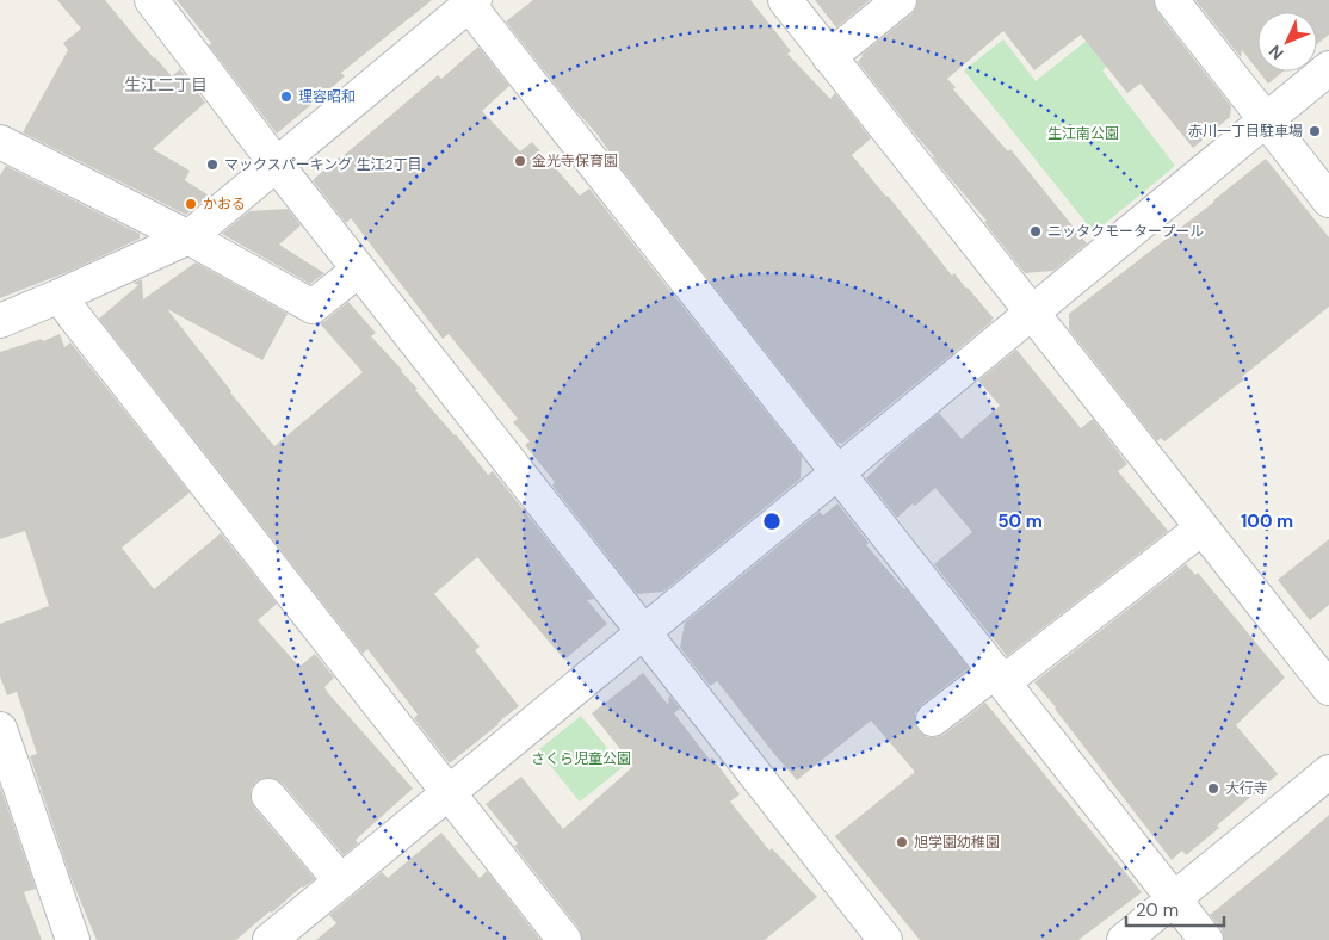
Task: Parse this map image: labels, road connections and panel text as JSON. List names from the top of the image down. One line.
{"districts":["生江二丁目"],"parks":["生江南公園","さくら児童公園"],"places":["理容昭和","赤川一丁目駐車場","金光寺保育園","マックスパーキング 生江2丁目","かおる","ニッタクモータープール","大行寺","旭学園幼稚園"],"scale_bar":"20 m","north":"bottom left","rings":["50 m","100 m"]}
